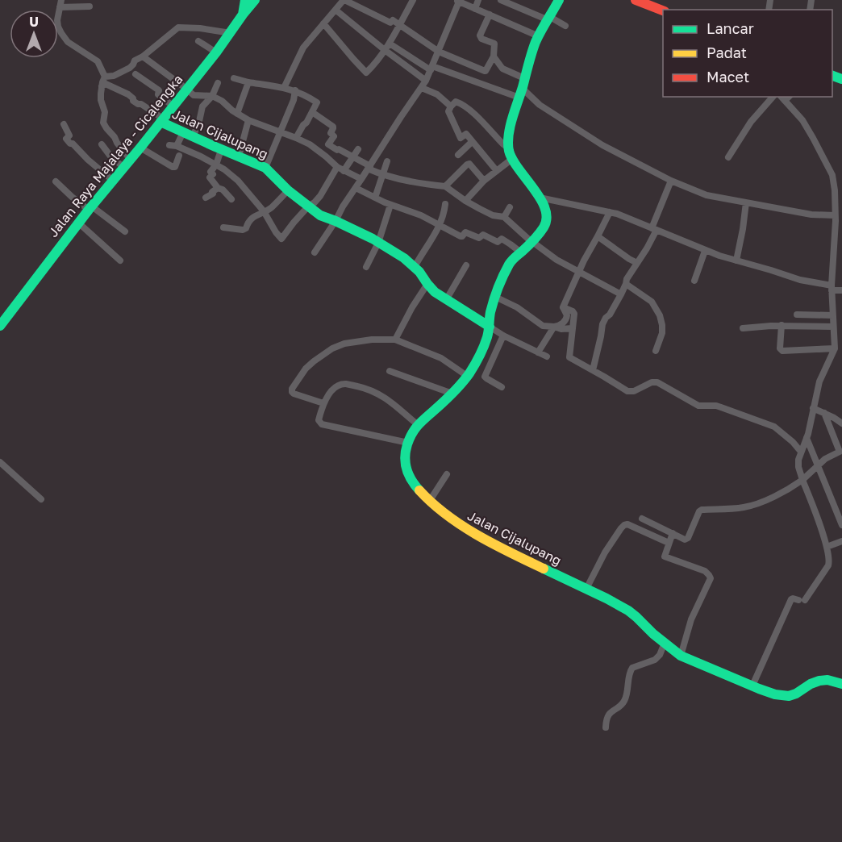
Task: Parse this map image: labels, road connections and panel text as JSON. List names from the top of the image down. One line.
{"streets":{"street":["Jalan Cijalupang","Jalan Raya Majalaya - Cicalengka"]},"crossings":[["Jalan Cijalupang","Jalan Raya Majalaya - Cicalengka"]],"legend":["Lancar","Padat","Macet"],"north":"top"}
